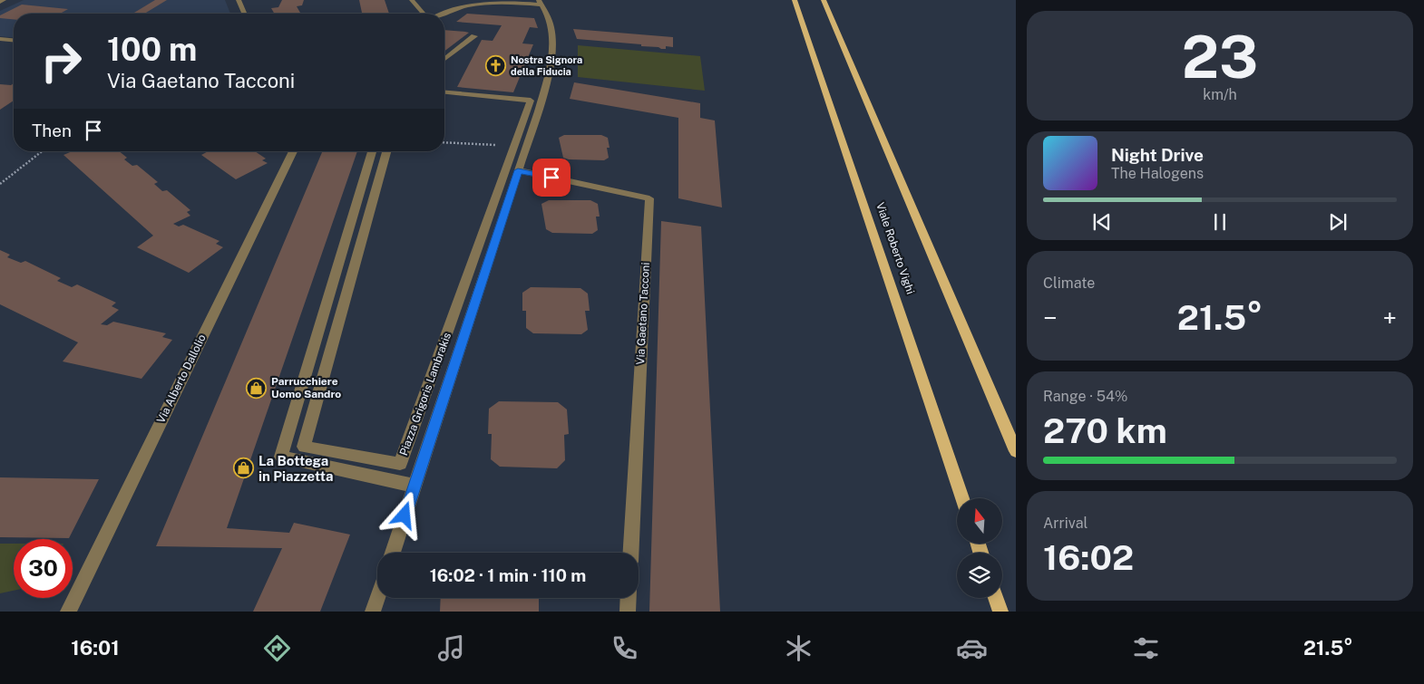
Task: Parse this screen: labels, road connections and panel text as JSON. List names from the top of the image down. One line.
{"streets":{"main road":["Viale Roberto Vighi"],"street":["Via Gaetano Tacconi","Via Alberto Dallolio","Piazza Grigoris Lambrakis"]},"places":{"church":["Nostra Signora della Fiducia"],"shop":["Parrucchiere Uomo Sandro","La Bottega in Piazzetta"]},"north":"top","page":{"tile":[["23","km/h"],"Climate",["Range · 54%","270 km"],["Arrival","16:02"]],"turn":["100 m","Via Gaetano Tacconi"],"then":"Then","song":["Night Drive","The Halogens"],"heat":["−","21.5°","+"],"limit":"30","trip":"16:02 · 1 min · 110 m","tabs":["16:01","21.5°"]}}
